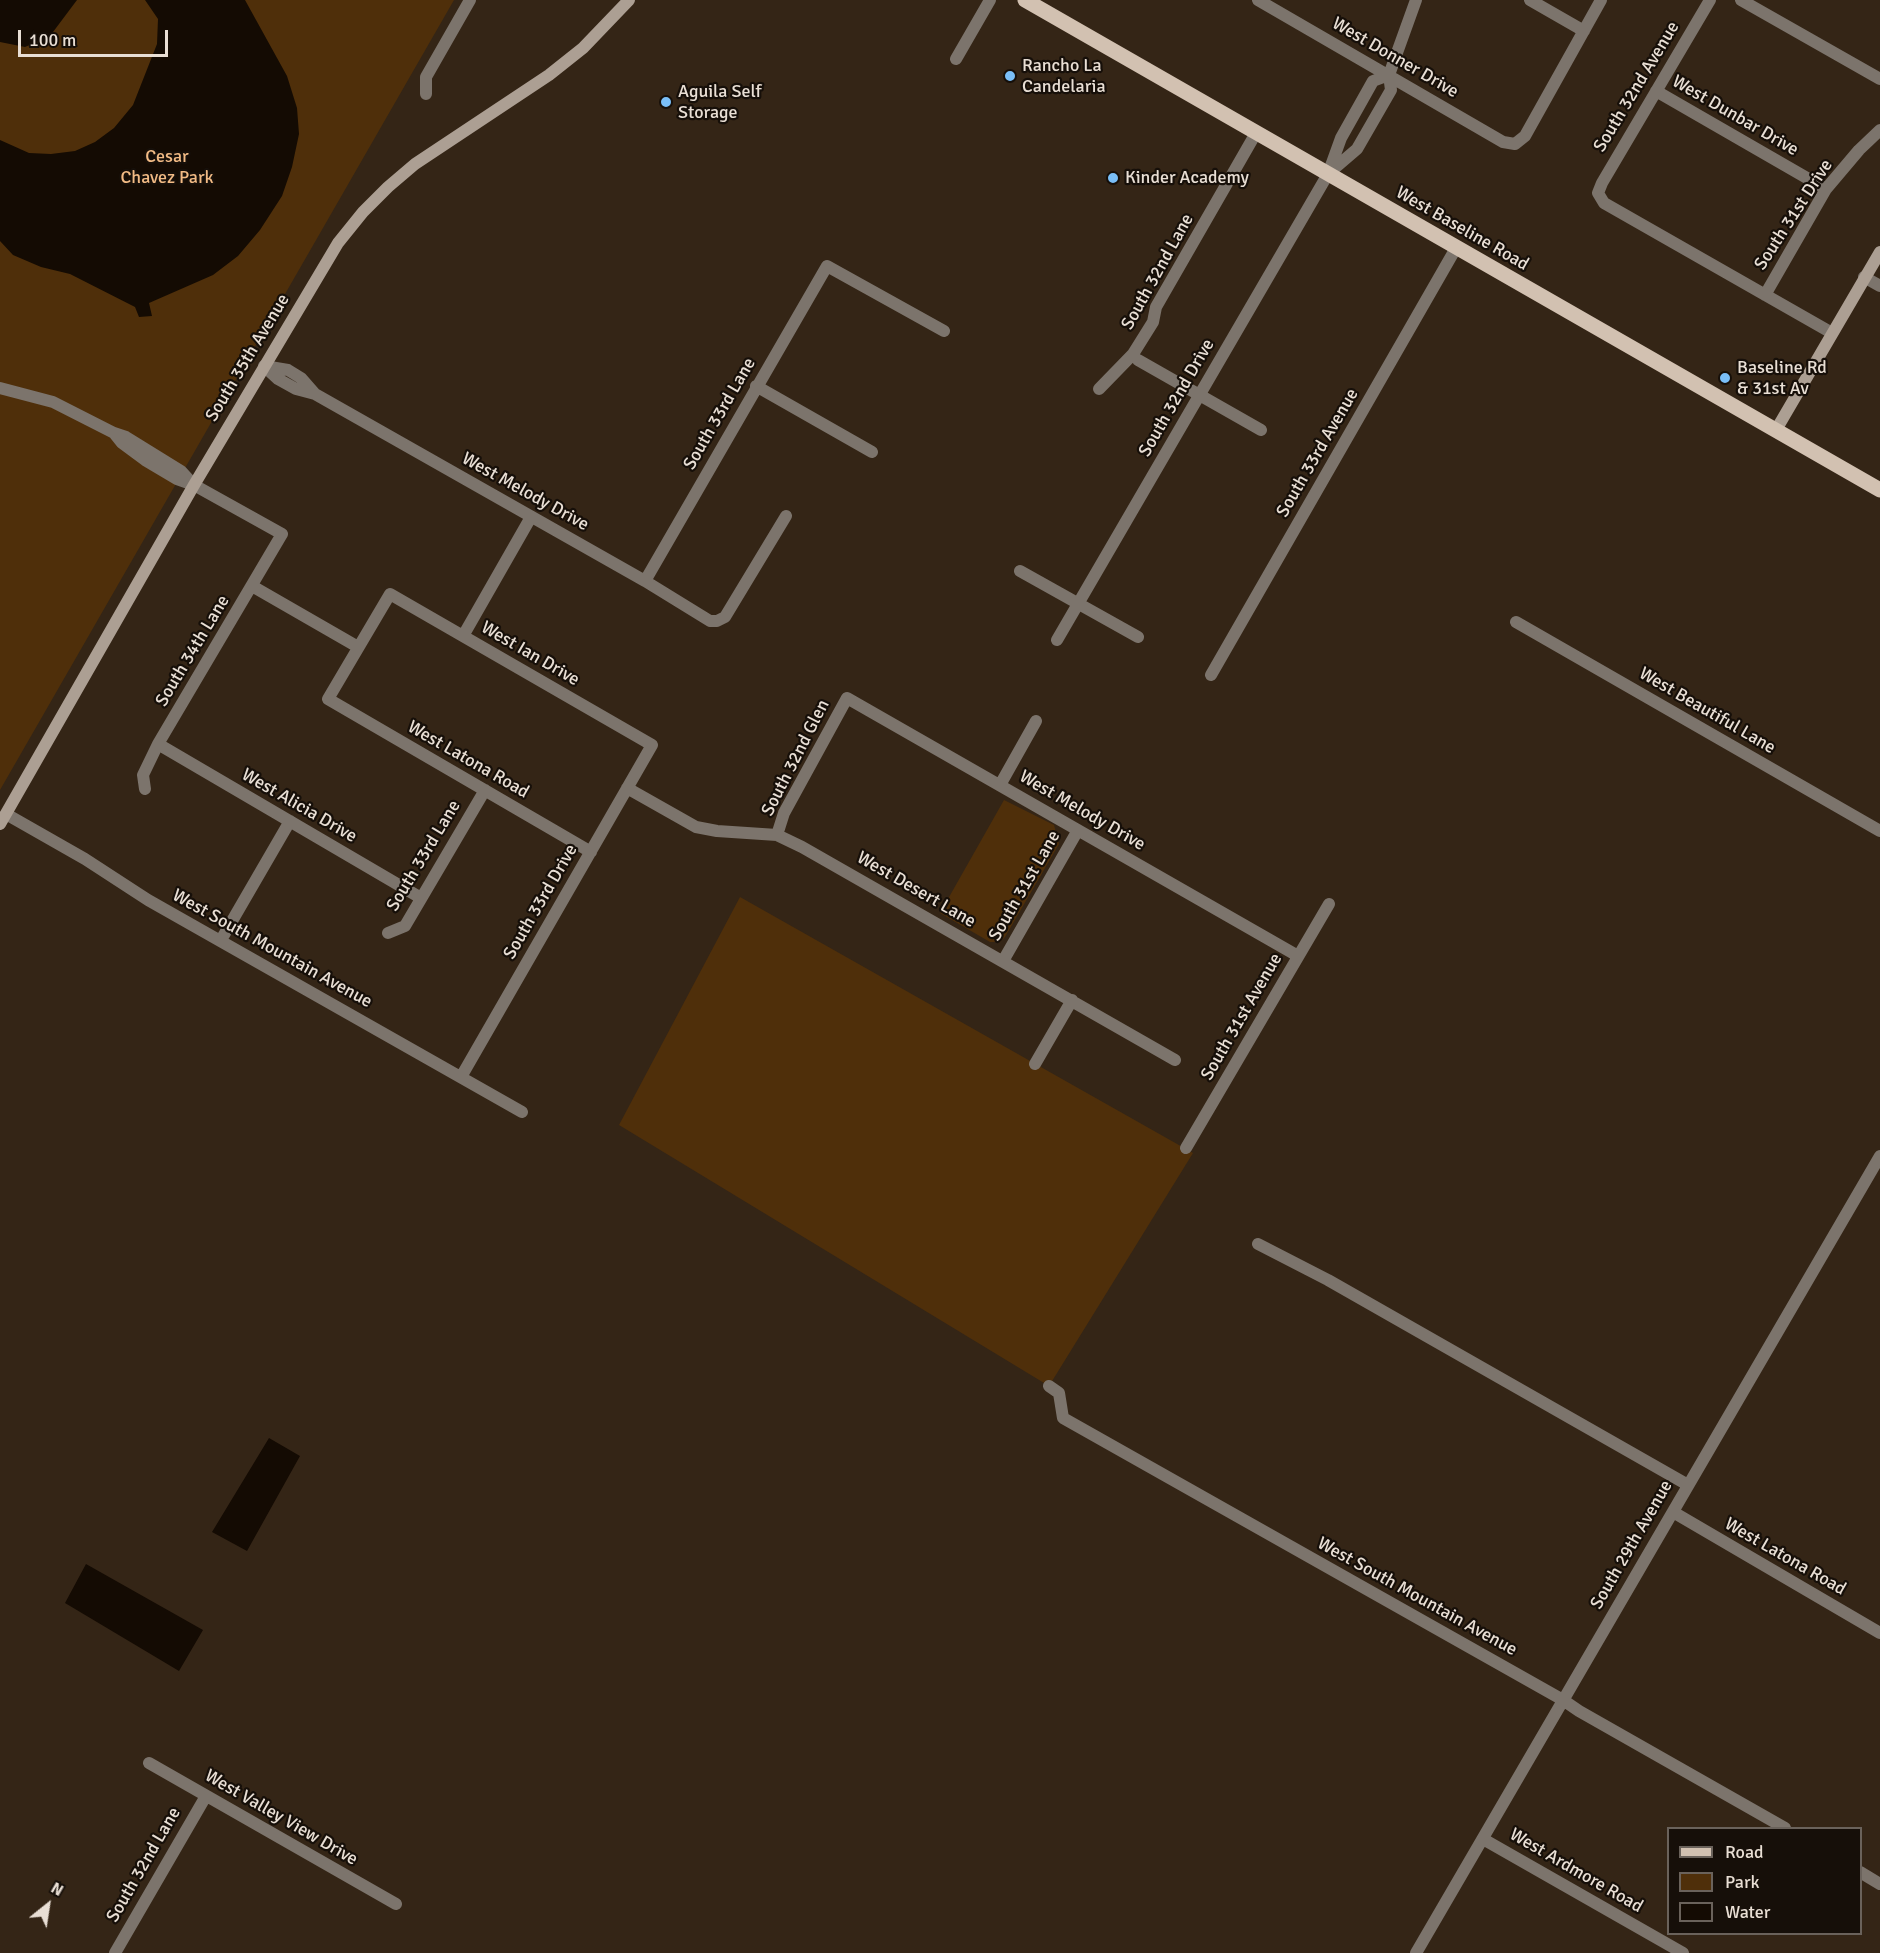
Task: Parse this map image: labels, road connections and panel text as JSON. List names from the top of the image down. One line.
{"streets":{"main road":["West Baseline Road","South 35th Avenue"],"street":["West Donner Drive","South 32nd Avenue","West Dunbar Drive","South 31st Drive","South 32nd Lane","South 32nd Drive","South 33rd Lane","South 33rd Avenue","West Melody Drive","South 34th Lane","West Ian Drive","West Beautiful Lane","South 32nd Glen","West Latona Road","West Alicia Drive","South 31st Lane","West Desert Lane","South 33rd Drive","West South Mountain Avenue","South 31st Avenue","South 29th Avenue","West Valley View Drive","West Ardmore Road"]},"crossings":[["South 32nd Avenue","West Dunbar Drive"],["South 32nd Avenue","South 31st Drive"],["West Dunbar Drive","South 31st Drive"],["West Baseline Road","South 32nd Lane"],["West Baseline Road","South 32nd Drive"],["West Baseline Road","South 33rd Avenue"],["South 32nd Lane","West Valley View Drive"],["South 35th Avenue","West Melody Drive"],["South 35th Avenue","South 34th Lane"],["South 35th Avenue","West South Mountain Avenue"],["South 33rd Lane","West Melody Drive"],["South 33rd Lane","West Latona Road"],["South 33rd Lane","West Alicia Drive"],["West Melody Drive","South 32nd Glen"],["West Melody Drive","South 31st Lane"],["West Melody Drive","South 31st Avenue"],["South 34th Lane","West Alicia Drive"],["West Ian Drive","West Latona Road"],["West Ian Drive","South 33rd Drive"],["South 32nd Glen","West Desert Lane"],["West Latona Road","South 33rd Drive"],["West Latona Road","South 29th Avenue"],["South 31st Lane","West Desert Lane"],["West Desert Lane","South 33rd Drive"],["South 33rd Drive","West South Mountain Avenue"],["West South Mountain Avenue","South 29th Avenue"],["South 29th Avenue","West Ardmore Road"]],"parks":["Cesar Chavez Park"],"places":["Rancho La Candelaria","Aguila Self Storage","Kinder Academy","Baseline Rd & 31st Av"],"legend":["Road","Park","Water"],"scale_bar":"100 m","north":"top right"}
